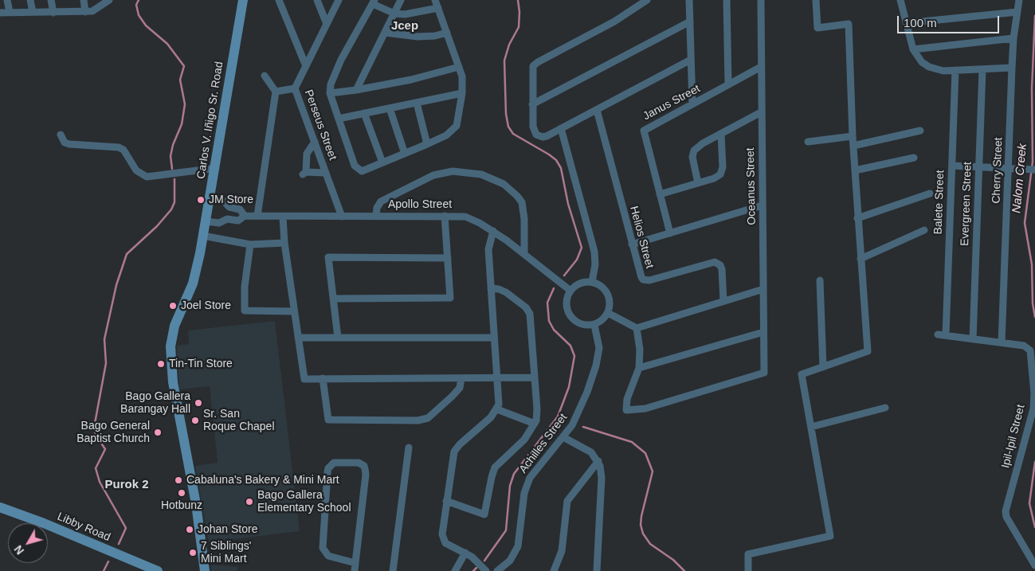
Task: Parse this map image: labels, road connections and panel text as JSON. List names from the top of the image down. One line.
{"streets":{"main road":["Carlos V. Iñigo Sr. Road","Libby Road"],"street":["Janus Street","Perseus Street","Cherry Street","Oceanus Street","Balete Street","Evergreen Street","Apollo Street","Helios Street","Ipil-Ipil Street","Achilles Street"]},"crossings":[["Janus Street","Oceanus Street"],["Carlos V. Iñigo Sr. Road","Apollo Street"],["Perseus Street","Apollo Street"],["Cherry Street","Ipil-Ipil Street"],["Balete Street","Ipil-Ipil Street"],["Evergreen Street","Ipil-Ipil Street"],["Apollo Street","Achilles Street"]],"districts":["Jcep","Purok 2"],"water":["Nalom Creek"],"places":["JM Store","Joel Store","Tin-Tin Store","Bago Gallera Barangay Hall","Sr. San Roque Chapel","Bago General Baptist Church","Cabaluna's Bakery & Mini Mart","Hotbunz","Bago Gallera Elementary School","Johan Store","7 Siblings' Mini Mart"],"scale_bar":"100 m","north":"bottom left"}
